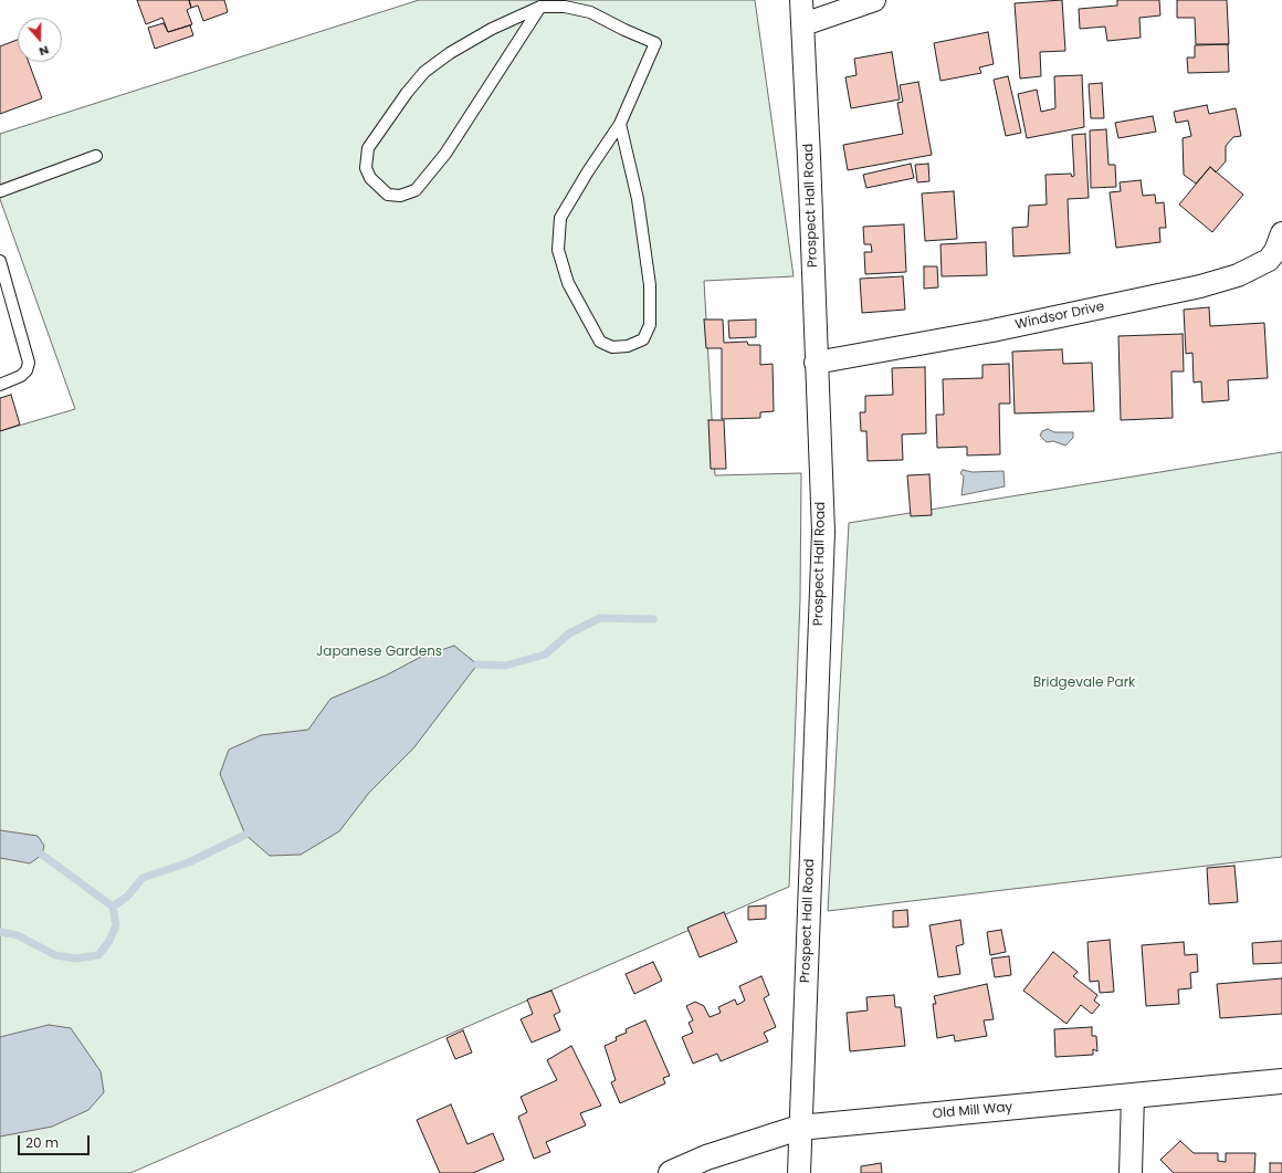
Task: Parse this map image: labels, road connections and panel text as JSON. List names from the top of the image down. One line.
{"streets":{"street":["Prospect Hall Road","Windsor Drive","Old Mill Way"]},"crossings":[["Prospect Hall Road","Windsor Drive"],["Prospect Hall Road","Old Mill Way"]],"parks":["Japanese Gardens","Bridgevale Park"],"scale_bar":"20 m","north":"bottom"}
